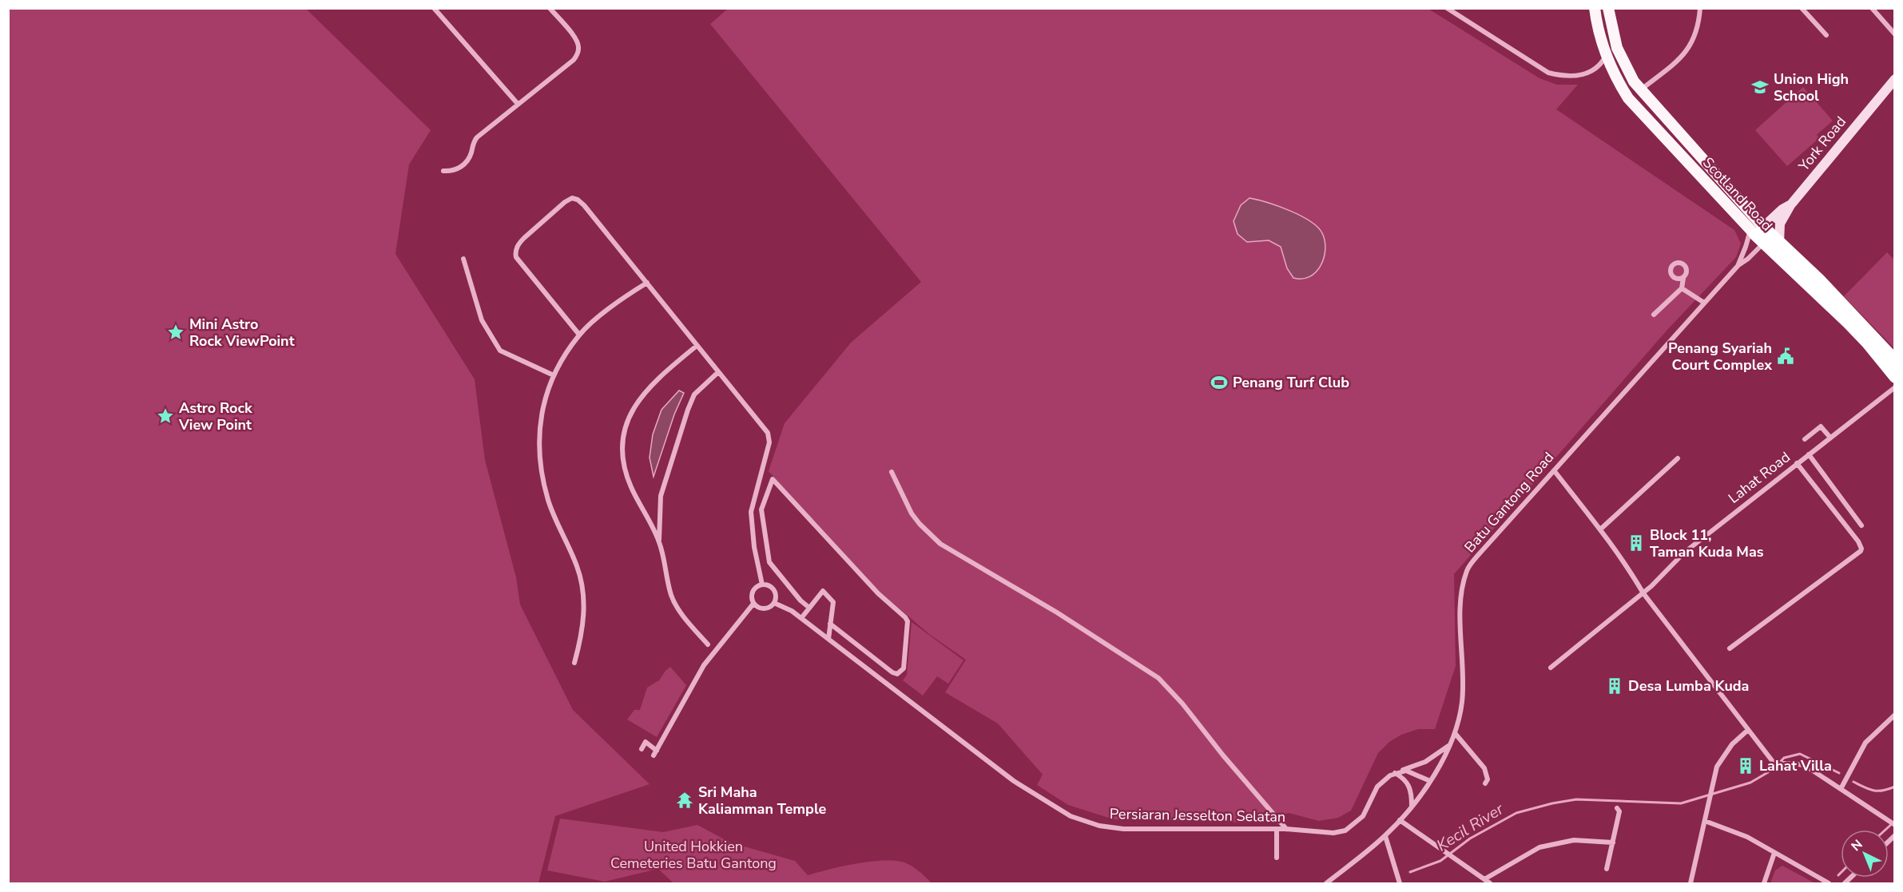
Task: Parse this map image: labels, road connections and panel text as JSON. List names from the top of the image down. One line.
{"streets":{"highway":["Scotland Road"],"street":["York Road","Lahat Road","Batu Gantong Road","Persiaran Jesselton Selatan"]},"crossings":[["York Road","Scotland Road"],["York Road","Batu Gantong Road"],["Scotland Road","Batu Gantong Road"]],"water":["Kecil River"],"parks":["United Hokkien Cemeteries Batu Gantong"],"places":{"school or university":["Union High School"],"place":["Mini Astro Rock ViewPoint","Astro Rock View Point"],"public building":["Penang Syariah Court Complex"],"sports":["Penang Turf Club"],"building":["Block 11, Taman Kuda Mas","Desa Lumba Kuda","Lahat Villa"],"temple":["Sri Maha Kaliamman Temple"]},"north":"top left"}
